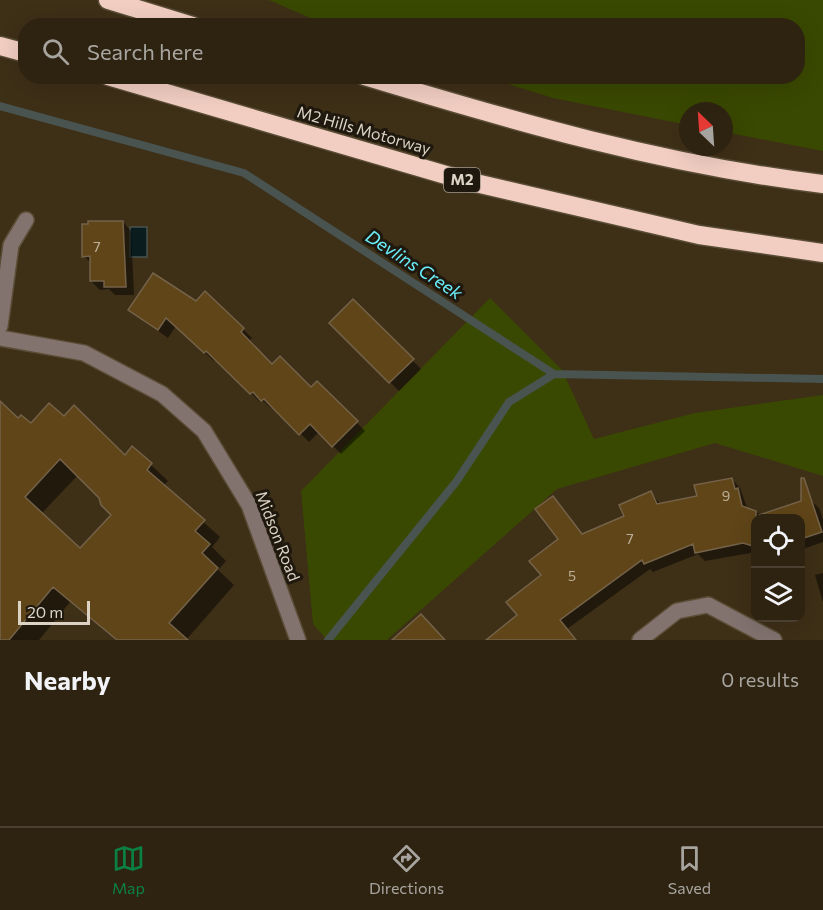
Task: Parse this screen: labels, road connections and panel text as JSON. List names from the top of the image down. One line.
{"streets":{"highway":["M2 Hills Motorway","M2"],"street":["Midson Road"]},"water":["Devlins Creek"],"house_numbers":["7","9","7","5"],"scale_bar":"20 m","north":"top left","page":{"search":"Search here","scale":"20 m","heading":["Nearby","0 results"],"nav":["Map","Directions","Saved"]}}
